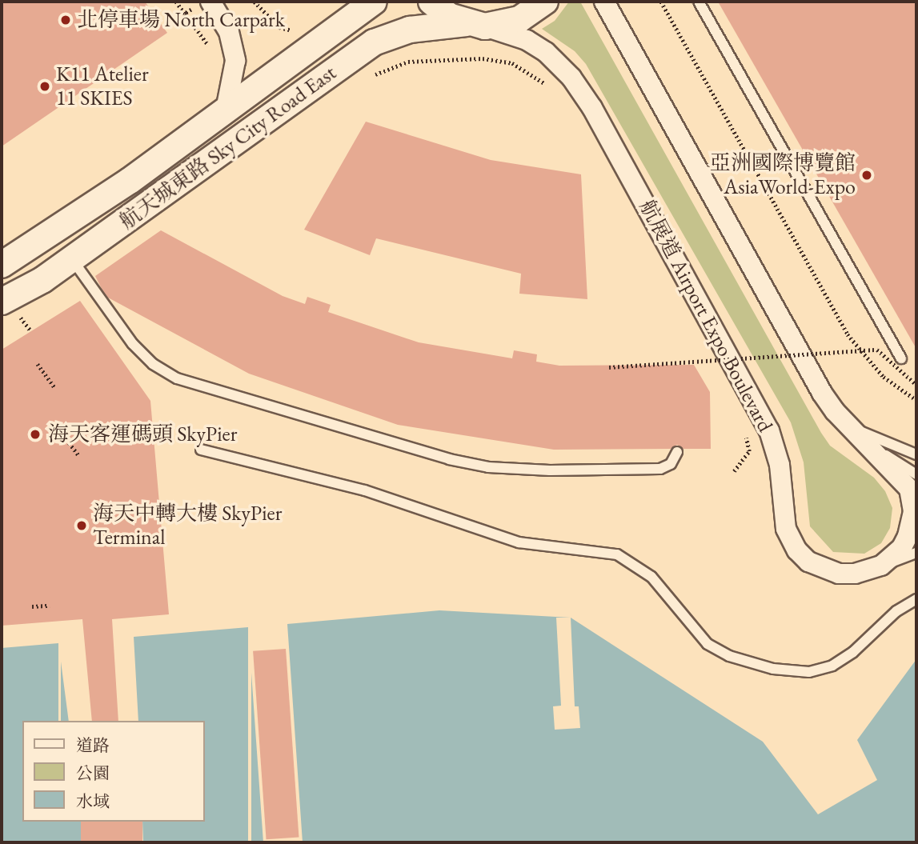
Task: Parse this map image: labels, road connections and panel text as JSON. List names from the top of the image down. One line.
{"streets":{"street":["航天城東路 Sky City Road East","航展道 Airport Expo Boulevard"]},"crossings":[["航天城東路 Sky City Road East","航展道 Airport Expo Boulevard"]],"places":["北停車場 North Carpark","K11 Atelier 11 SKIES","亞洲國際博覽館 AsiaWorld-Expo","海天客運碼頭 SkyPier","海天中轉大樓 SkyPier Terminal"],"legend":["道路","公園","水域"]}
